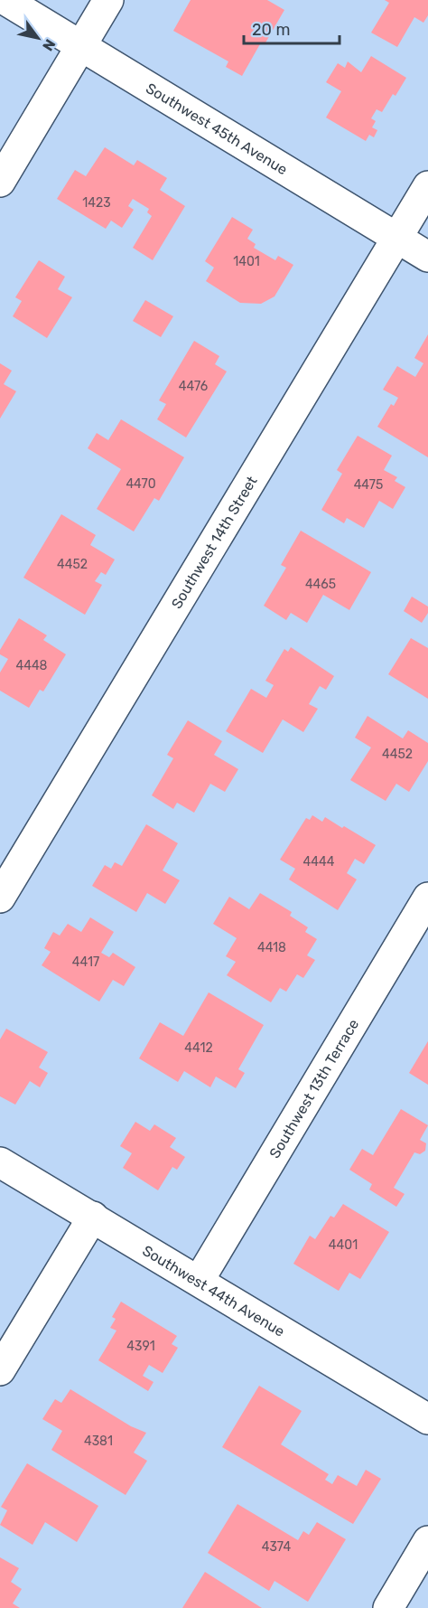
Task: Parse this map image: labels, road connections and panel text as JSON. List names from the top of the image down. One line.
{"streets":{"street":["Southwest 45th Avenue","Southwest 14th Street","Southwest 13th Terrace","Southwest 44th Avenue"]},"crossings":[["Southwest 45th Avenue","Southwest 14th Street"],["Southwest 13th Terrace","Southwest 44th Avenue"]],"house_numbers":["1423","1401","4476","4470","4475","4452","4465","4448","4452","4444","4418","4417","4412","4401","4391","4381","4374"],"scale_bar":"20 m","north":"bottom right"}
